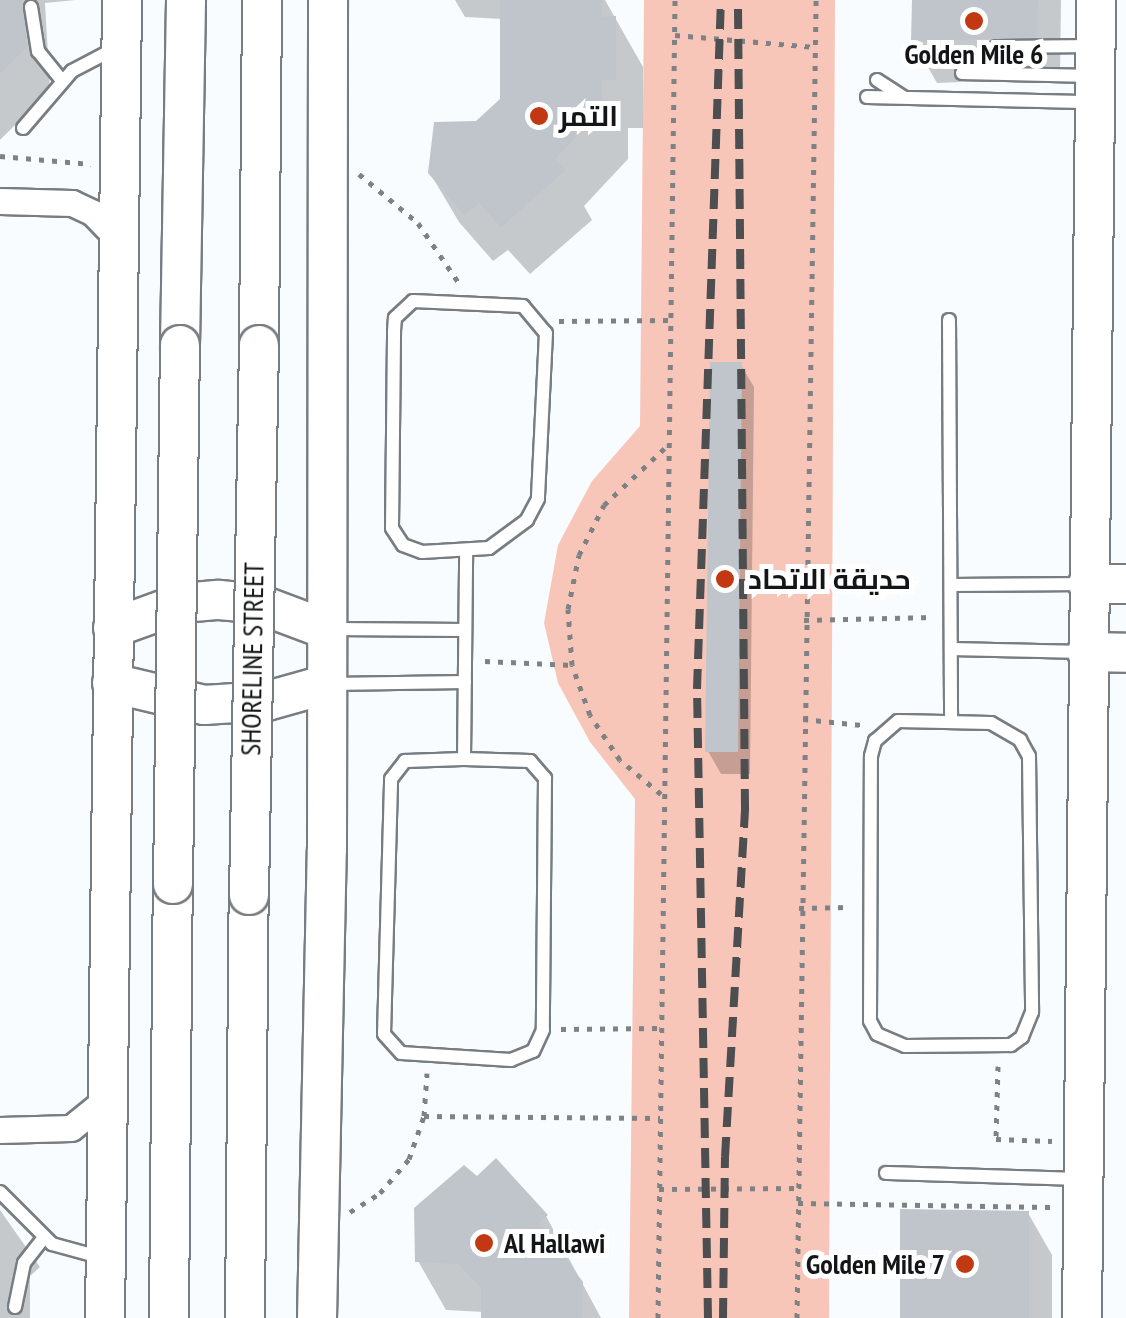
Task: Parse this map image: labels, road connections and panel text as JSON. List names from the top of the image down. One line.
{"streets":{"street":["SHORELINE STREET"]},"places":["Golden Mile 6","التمر","حديقة الاتحاد","Al Hallawi","Golden Mile 7"]}
